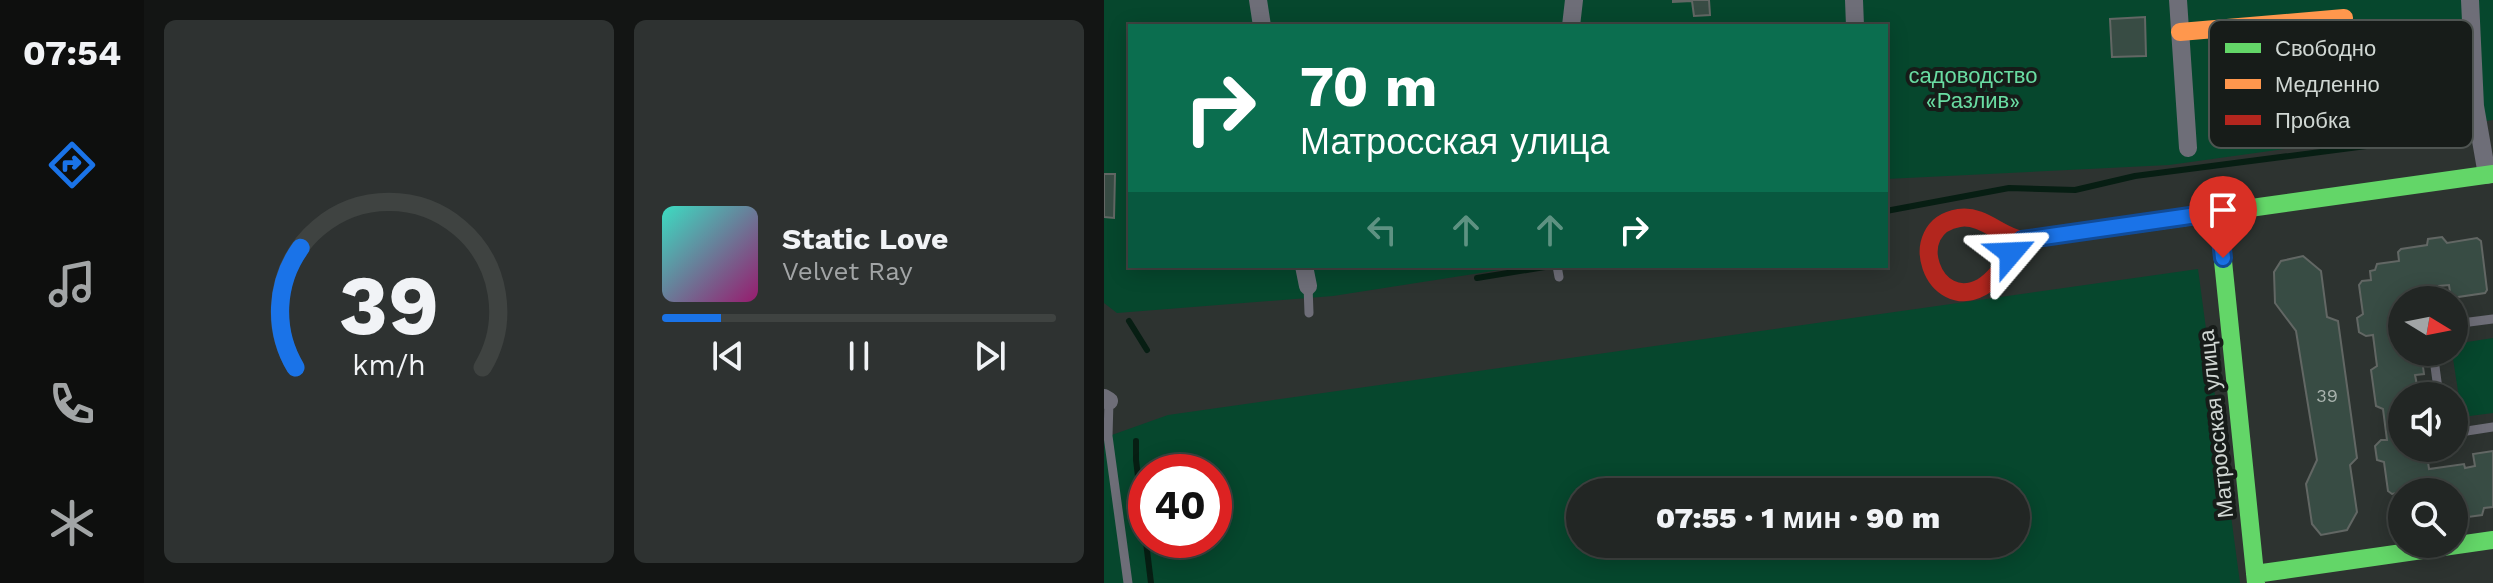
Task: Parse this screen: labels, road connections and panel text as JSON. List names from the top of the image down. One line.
{"streets":{"street":["Матросская улица"]},"parks":["садоводство «Разлив»"],"house_numbers":["39"],"legend":["Свободно","Медленно","Пробка"],"north":"right","page":{"tabs":"07:54","turn":["70 m","Матросская улица"],"song":["Static Love","Velvet Ray"],"limit":"40","trip":"07:55 · 1 мин · 90 m","gauge":["39","km/h"]}}
